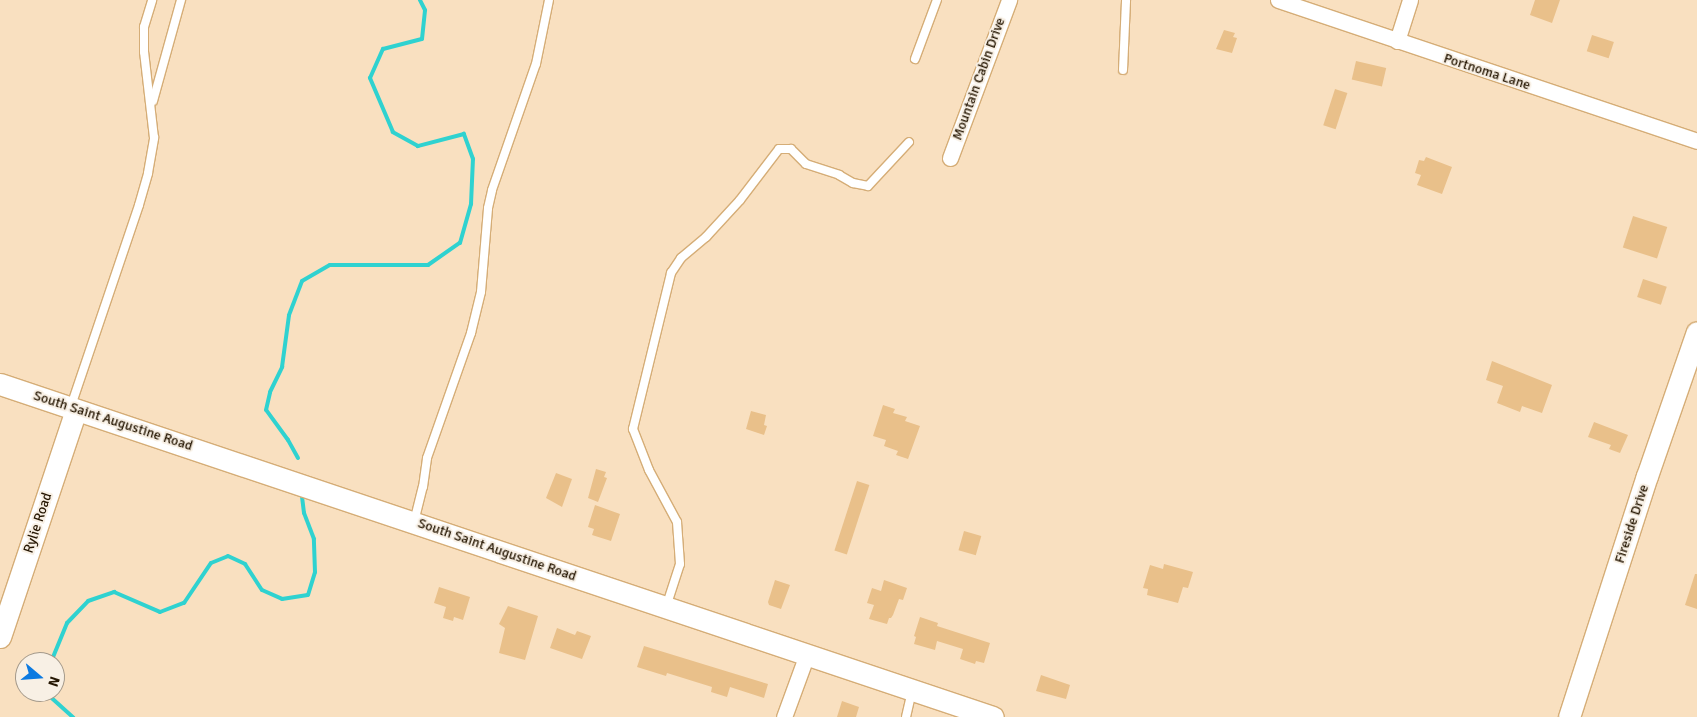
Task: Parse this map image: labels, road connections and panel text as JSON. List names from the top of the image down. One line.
{"streets":{"street":["Portnoma Lane","Mountain Cabin Drive","South Saint Augustine Road","Rylie Road","Fireside Drive"]},"crossings":[["South Saint Augustine Road","Rylie Road"]],"north":"right"}
